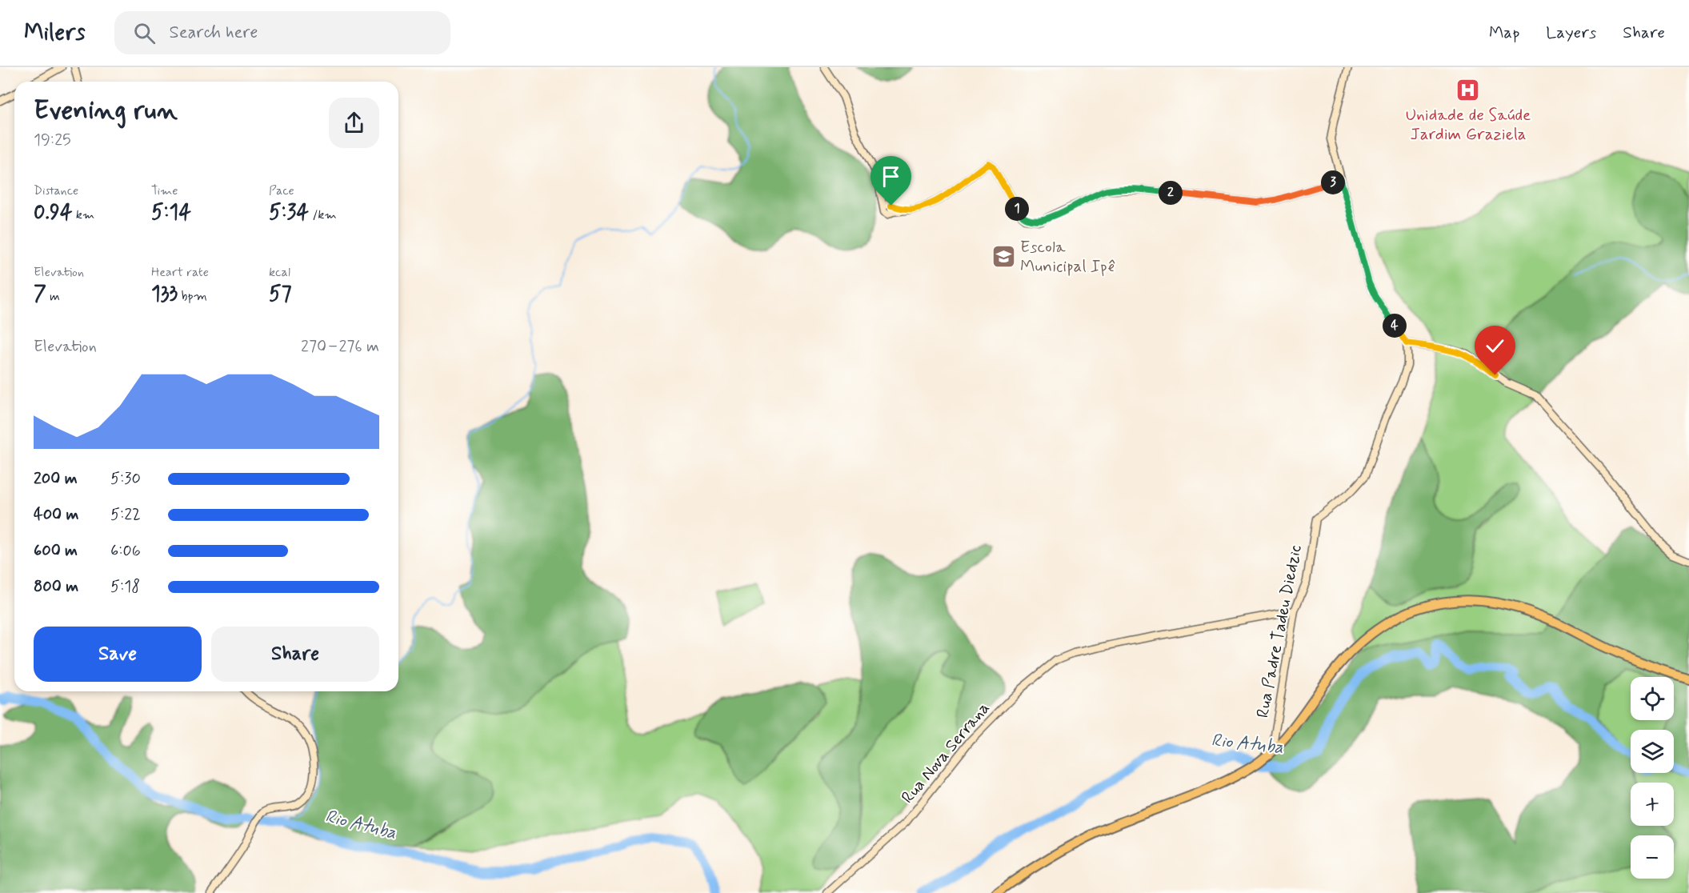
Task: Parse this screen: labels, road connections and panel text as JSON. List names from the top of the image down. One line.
{"streets":{"street":["Rua Padre Tadeu Diedzic","Rua Nova Serrana"]},"crossings":[["Rua Padre Tadeu Diedzic","Rua Nova Serrana"]],"water":["Rio Atuba"],"places":{"hospital":["Unidade de Saúde Jardim Graziela"],"school or university":["Escola Municipal Ipê"]},"page":{"header":"Milers","search":"Search here","nav":["Map","Layers","Share"],"heading":["Evening run","19:25"],"stats":[["Distance","0.94 km"],["Time","5:14"],["Pace","5:34 /km"],["Elevation","7 m"],["Heart rate","133 bpm"],["kcal","57"]],"pins":["3","2","1","4"],"chart":["Elevation","270–276 m"],"list":[{"name":"200 m","note":"5:30"},{"name":"400 m","note":"5:22"},{"name":"600 m","note":"6:06"},{"name":"800 m","note":"5:18"}],"buttons":["Save","Share"],"map_buttons":["+","−"]}}
